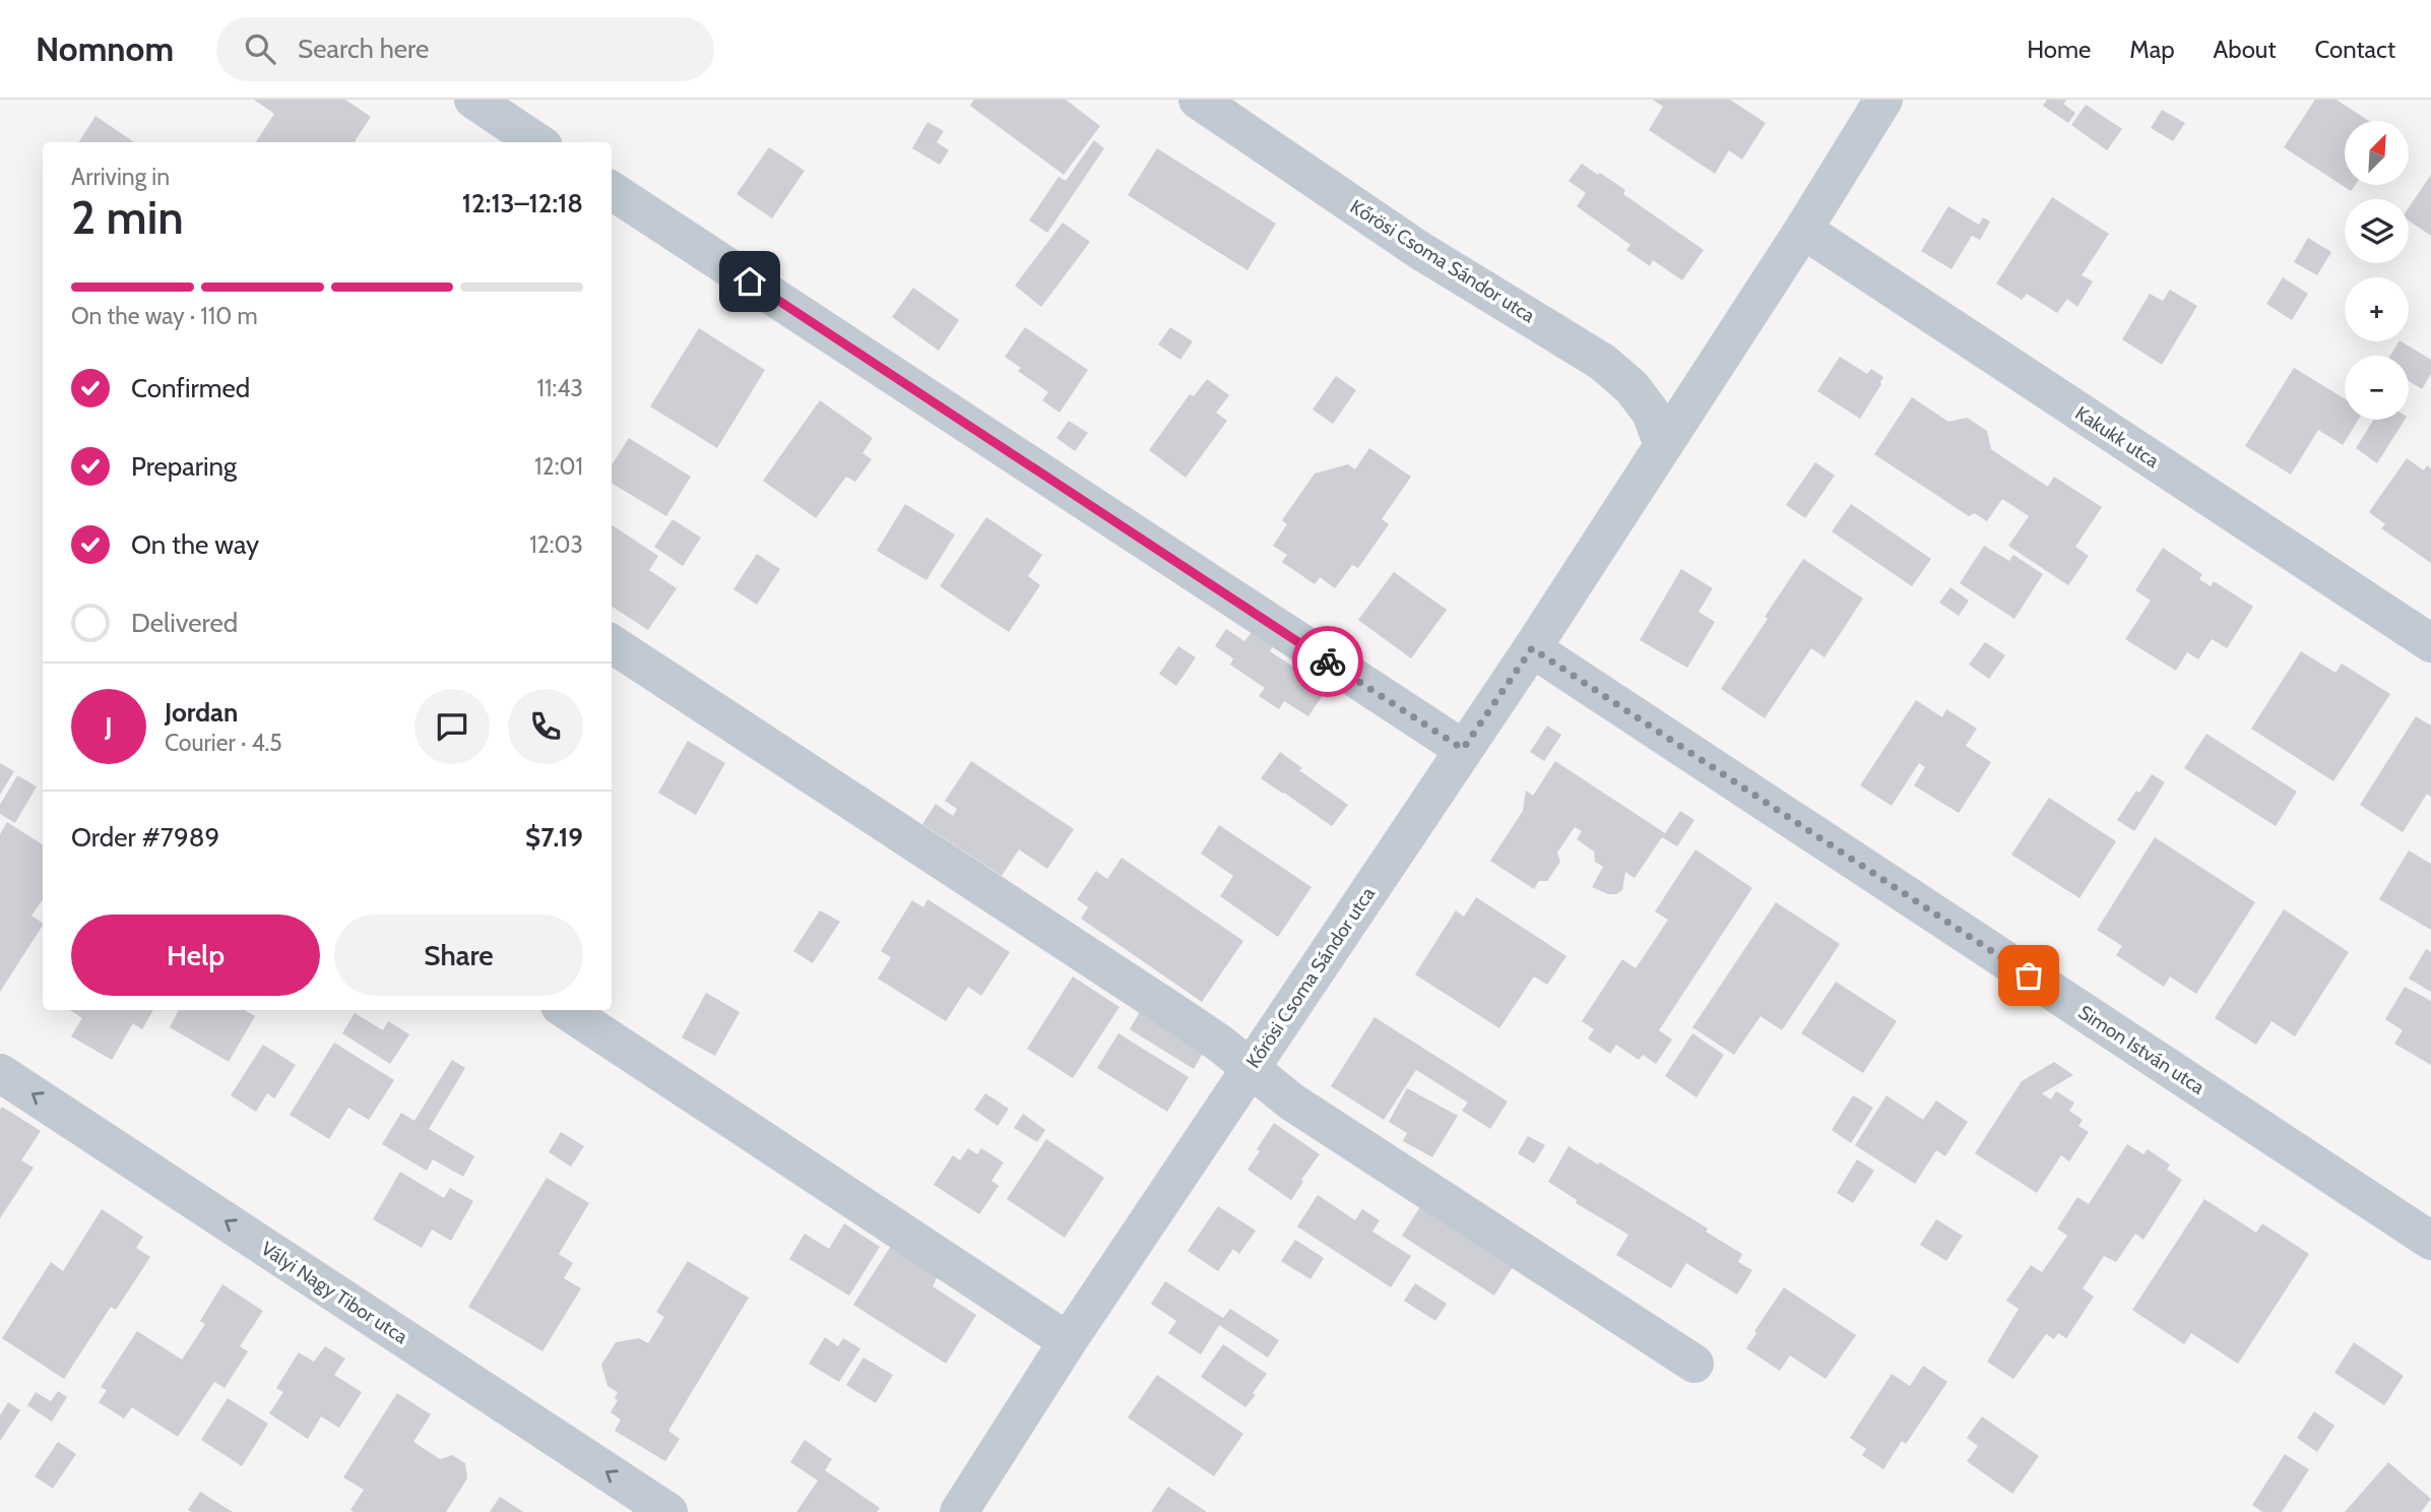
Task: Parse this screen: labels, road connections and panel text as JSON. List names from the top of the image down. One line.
{"streets":{"street":["Kőrösi Csoma Sándor utca","Kakukk utca","Simon István utca","Vályi Nagy Tibor utca"]},"crossings":[["Kőrösi Csoma Sándor utca","Kakukk utca"],["Kőrösi Csoma Sándor utca","Simon István utca"]],"one_way":["Vályi Nagy Tibor utca"],"north":"top right","page":{"header":"Nomnom","search":"Search here","nav":["Home","Map","About","Contact"],"map_buttons":["+","−"],"heading":["2 min","Arriving in","12:13–12:18"],"panel":["Jordan","Courier · 4.5","Order #7989","$7.19"],"bar":"On the way · 110 m","list":[["Confirmed","11:43"],["Preparing","12:01"],["On the way","12:03"],"Delivered"],"round":"J","buttons":["Help","Share"]}}
